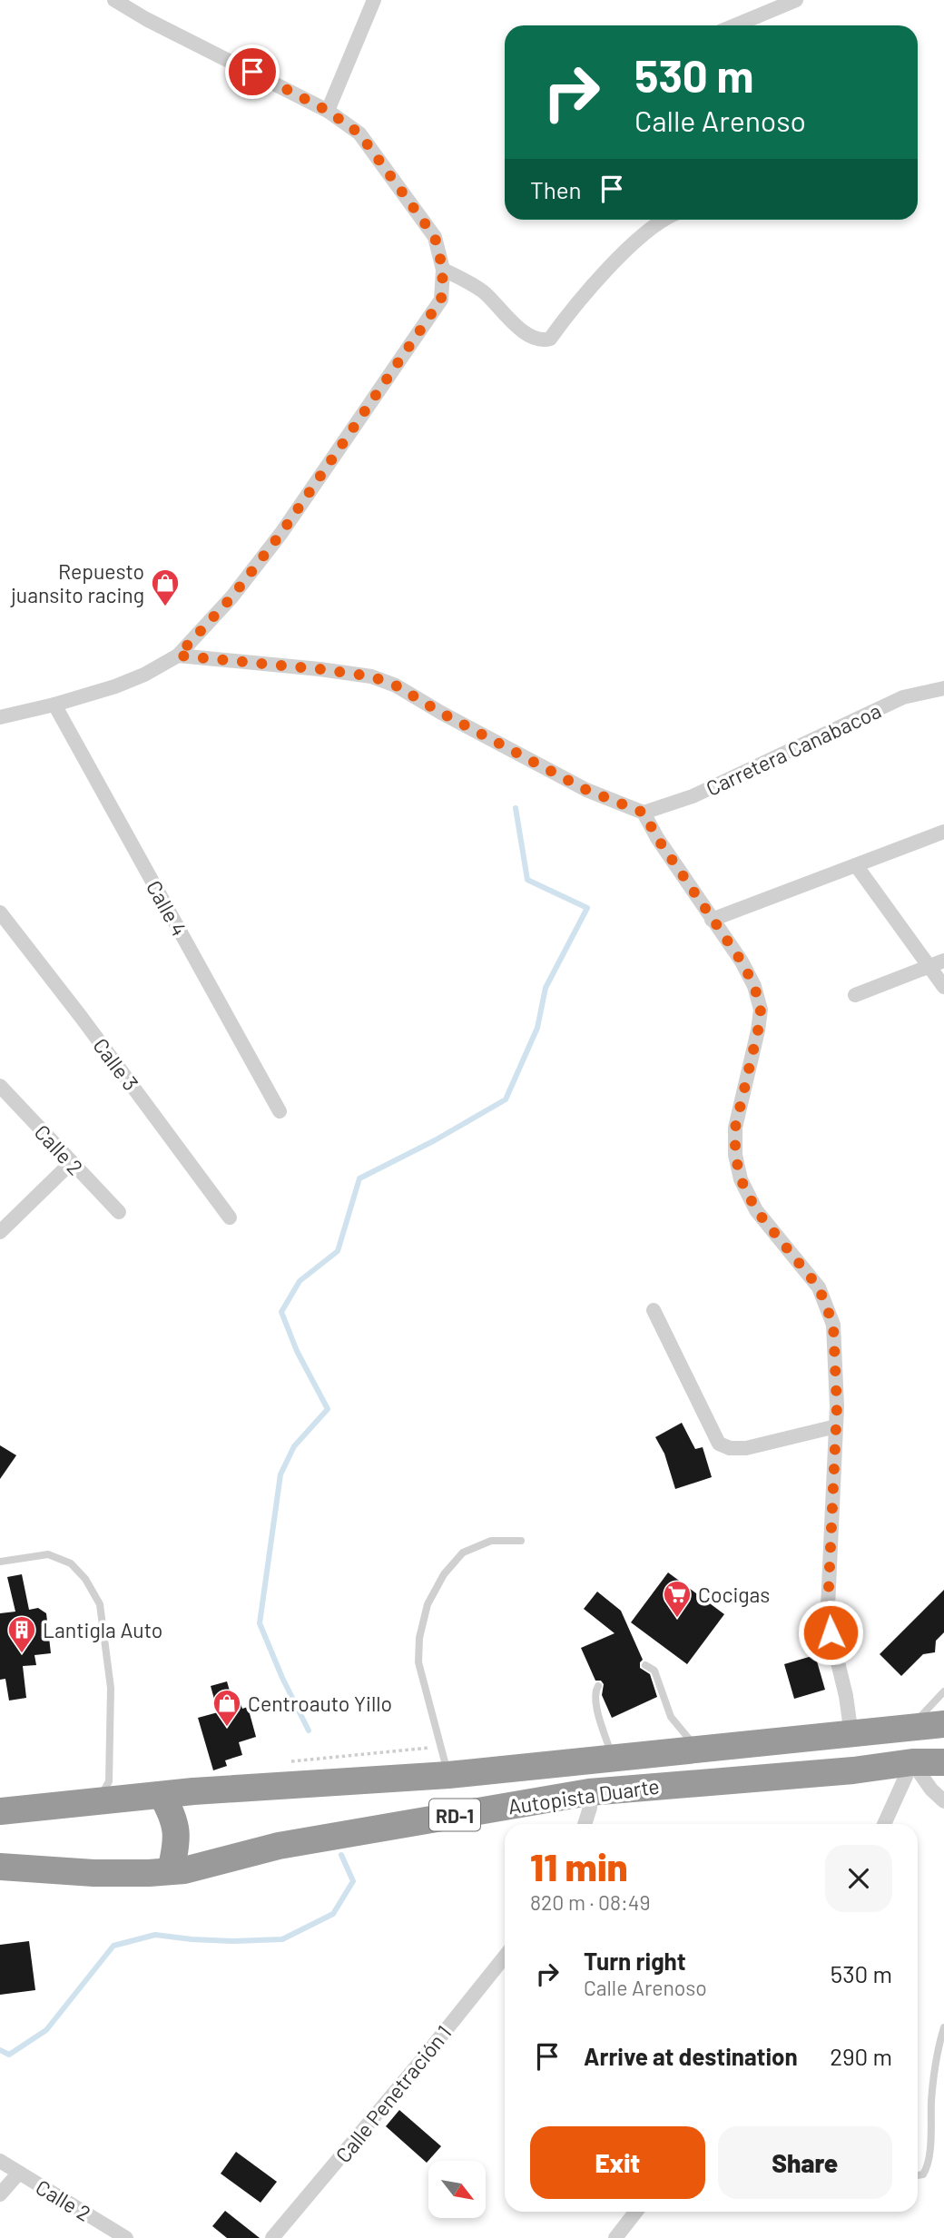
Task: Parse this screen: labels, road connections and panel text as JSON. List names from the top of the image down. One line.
{"streets":{"highway":["Autopista Duarte","RD-1"],"street":["Carretera Canabacoa","Calle 4","Calle 3","Calle 2","Calle Penetración 1"]},"places":{"shop":["Repuesto juansito racing","Centroauto Yillo"],"supermarket":["Cocigas"],"building":["Lantigla Auto"]},"north":"bottom right","page":{"turn":["530 m","Calle Arenoso"],"then":"Then","heading":["11 min","820 m · 08:49"],"list":[{"name":"Turn right","note":"Calle Arenoso","value":"530 m"},{"name":"Arrive at destination","value":"290 m"}],"buttons":["Exit","Share"]}}
